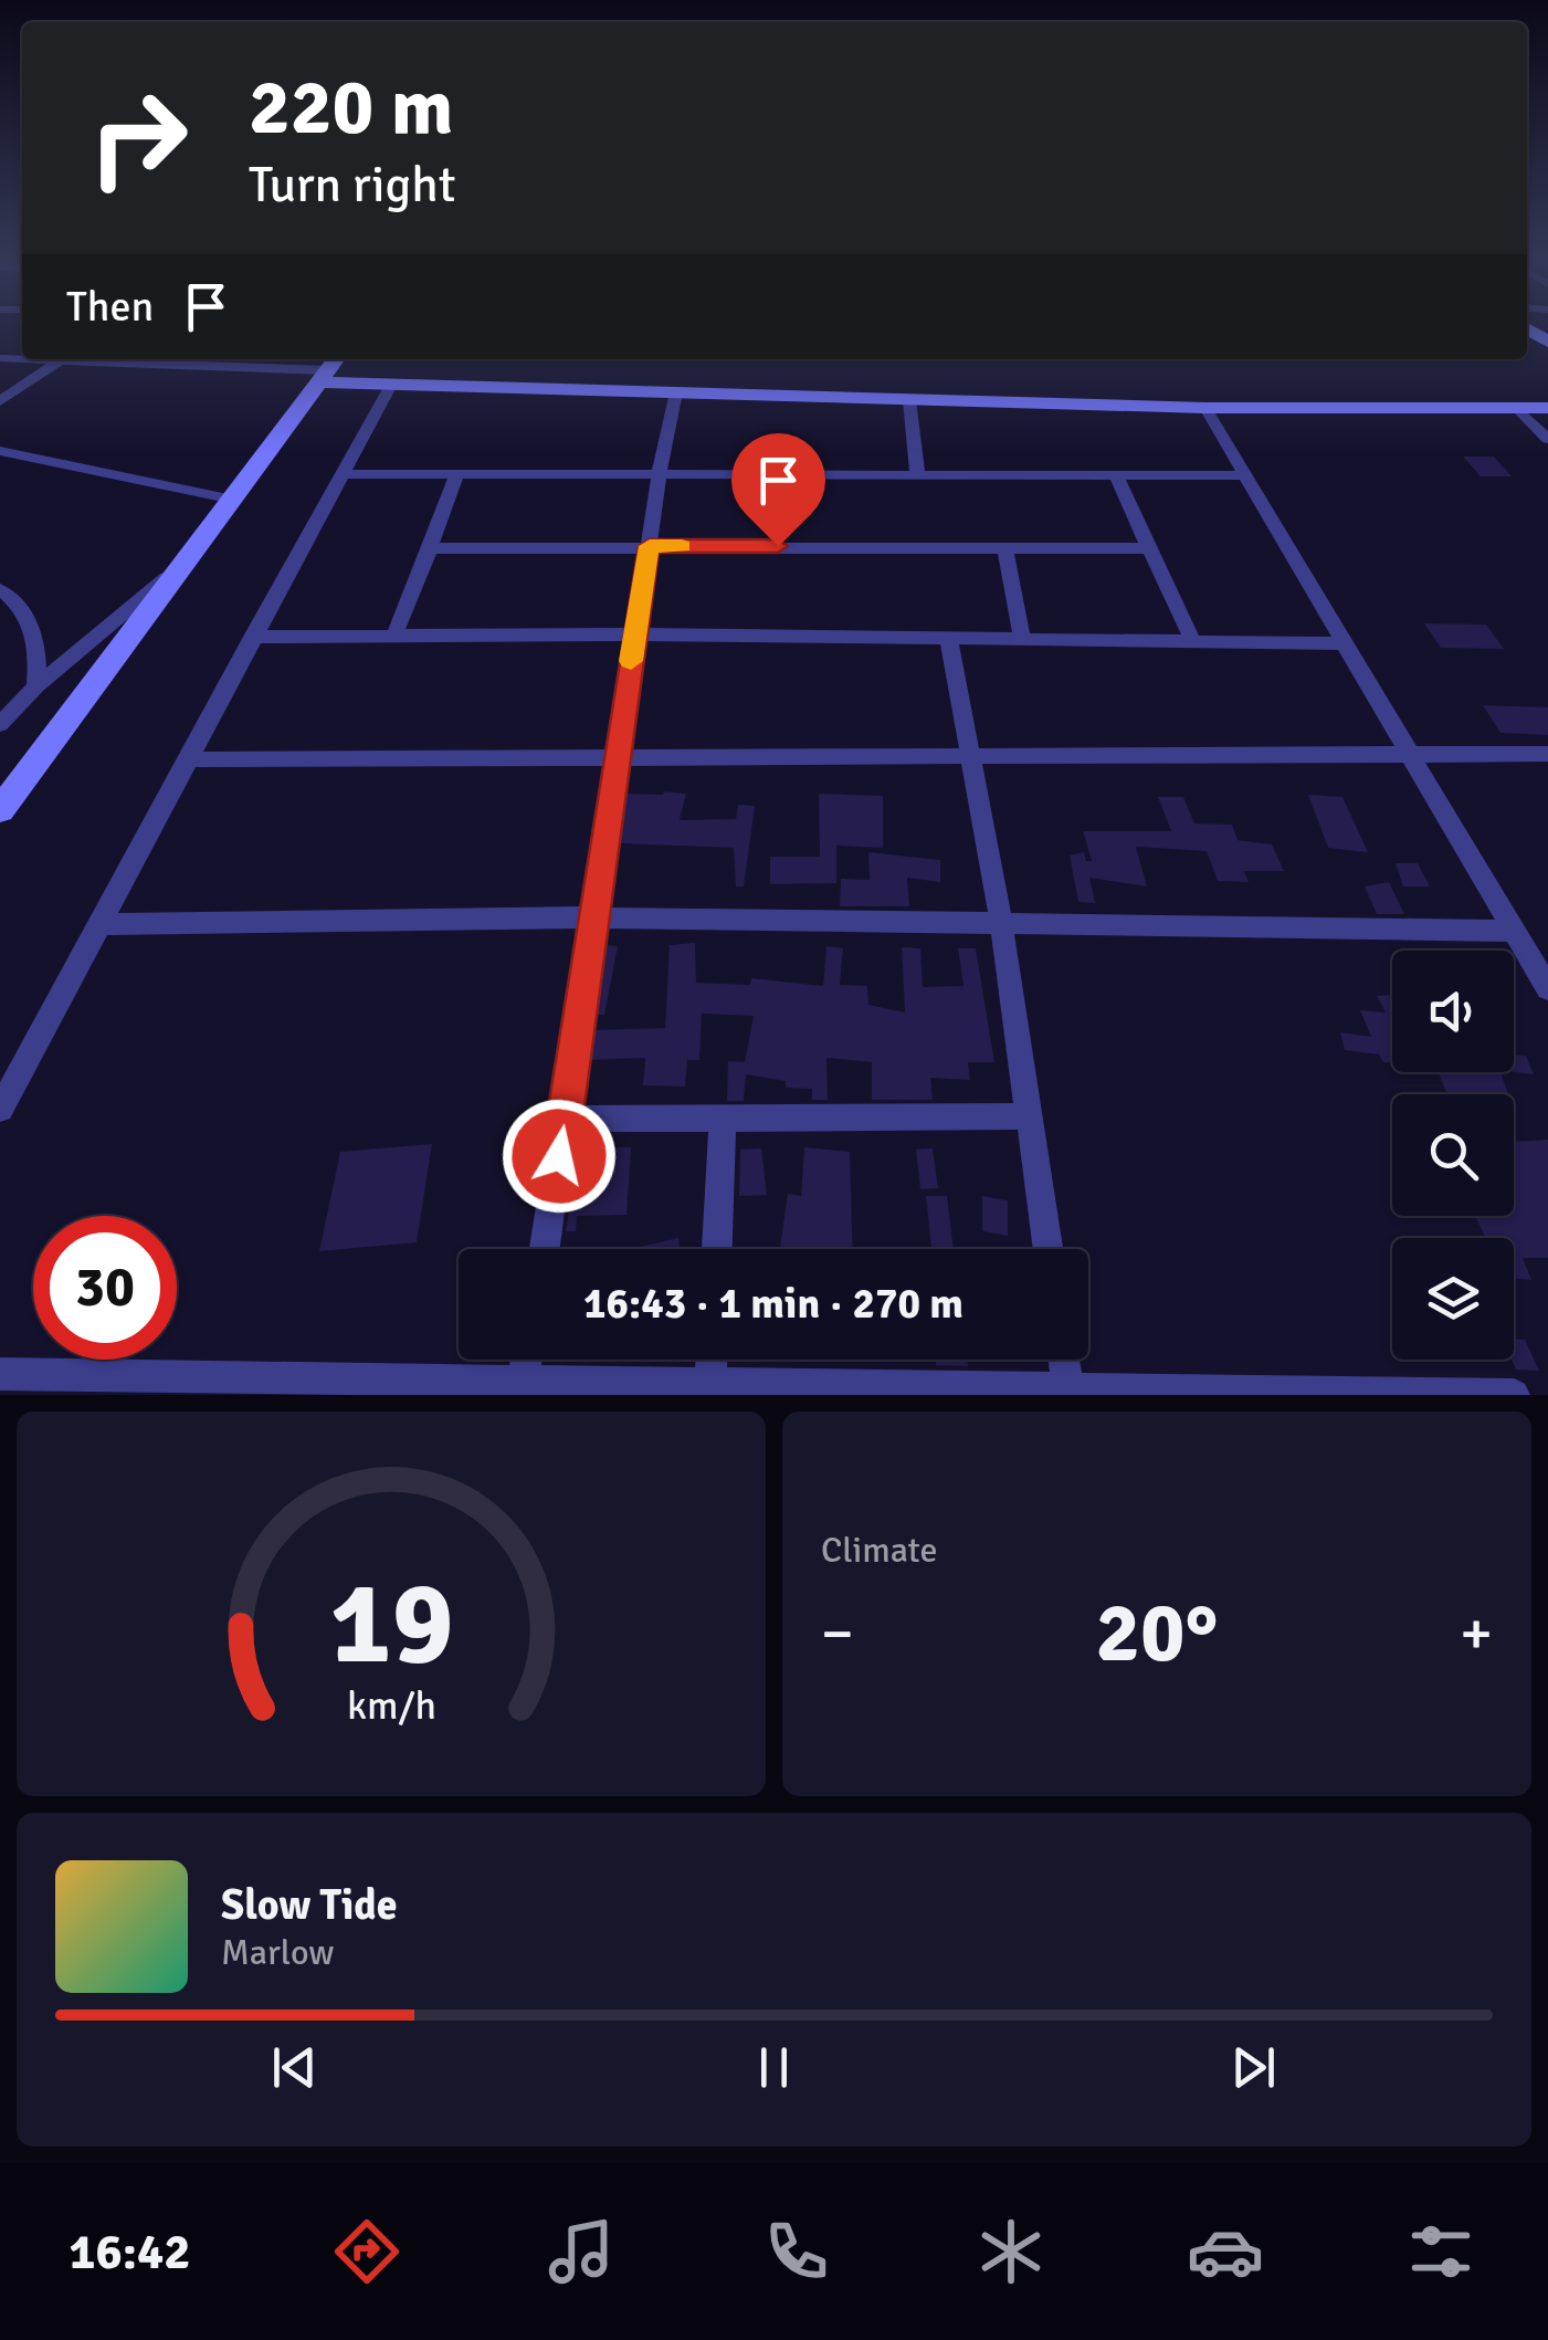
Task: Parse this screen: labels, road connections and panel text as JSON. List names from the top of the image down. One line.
{"page":{"turn":["220 m","Turn right"],"then":"Then","limit":"30","trip":"16:43 · 1 min · 270 m","tile":"Climate","heat":["−","20°","+"],"song":["Slow Tide","Marlow"],"tabs":"16:42","gauge":["19","km/h"]}}
